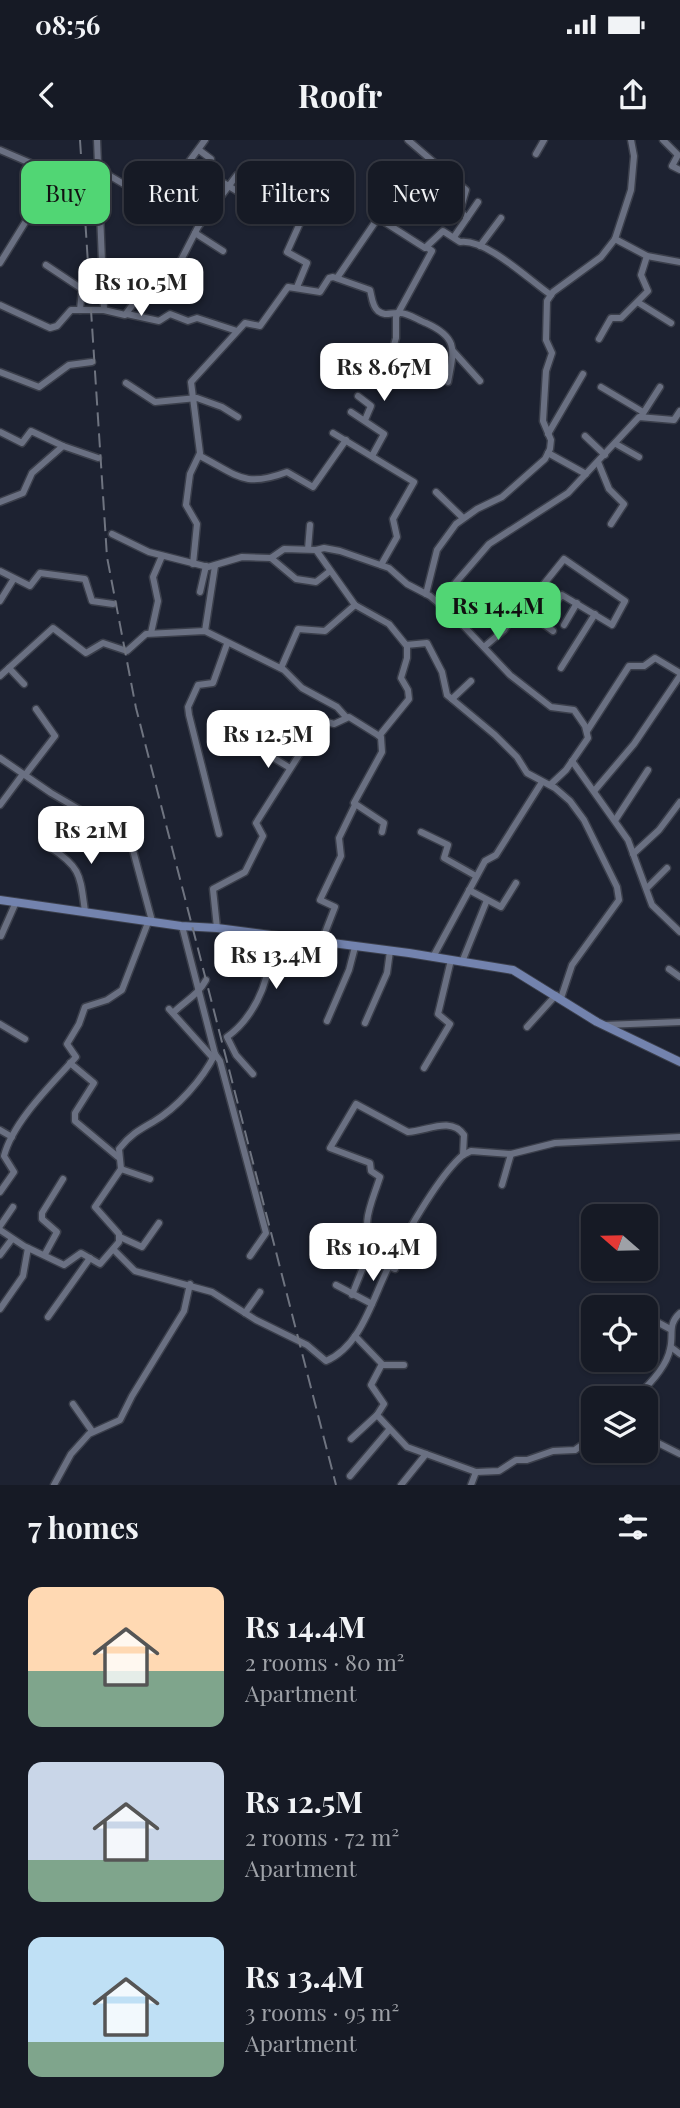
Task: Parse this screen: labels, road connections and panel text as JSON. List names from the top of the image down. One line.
{"north":"left","page":{"status":"08:56","header":"Roofr","chip":["Buy","Rent","Filters","New"],"price":["Rs 10.5M","Rs 8.67M","Rs 14.4M","Rs 12.5M","Rs 21M","Rs 13.4M","Rs 10.4M"],"heading":"7 homes","list":[{"name":"Rs 14.4M","note":"2 rooms · 80 m² · Apartment"},{"name":"Rs 12.5M","note":"2 rooms · 72 m² · Apartment"},{"name":"Rs 13.4M","note":"3 rooms · 95 m² · Apartment"}]}}
